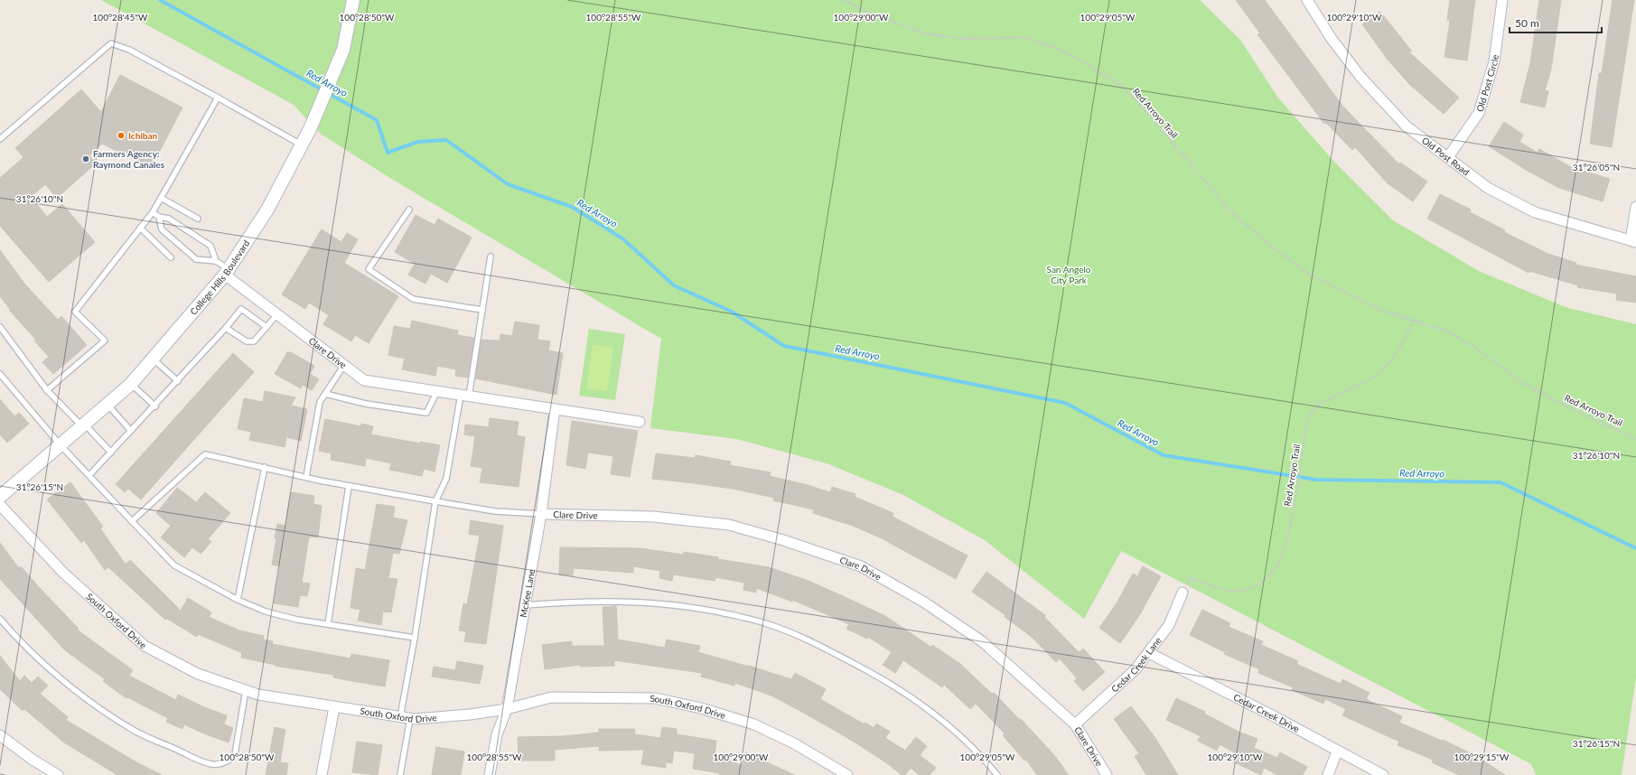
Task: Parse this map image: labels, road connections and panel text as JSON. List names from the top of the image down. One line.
{"streets":{"street":["Old Post Circle","Old Post Road","College Hills Boulevard","Clare Drive","McKee Lane","South Oxford Drive","Cedar Creek Lane","Cedar Creek Drive"],"path":["Red Arroyo Trail"]},"crossings":[["Old Post Circle","Old Post Road"],["Red Arroyo Trail","Cedar Creek Lane"],["College Hills Boulevard","Clare Drive"],["Clare Drive","McKee Lane"],["Clare Drive","Cedar Creek Lane"],["McKee Lane","South Oxford Drive"],["Cedar Creek Lane","Cedar Creek Drive"]],"water":["Red Arroyo"],"parks":["San Angelo City Park"],"places":["Ichiban","Farmers Agency: Raymond Canales"],"scale_bar":"50 m","coordinates":["100°28'45\"W","100°28'50\"W","100°28'55\"W","100°29'00\"W","100°29'05\"W","100°29'10\"W","31°26'05\"N","31°26'10\"N","31°26'15\"N","100°29'15\"W"]}
